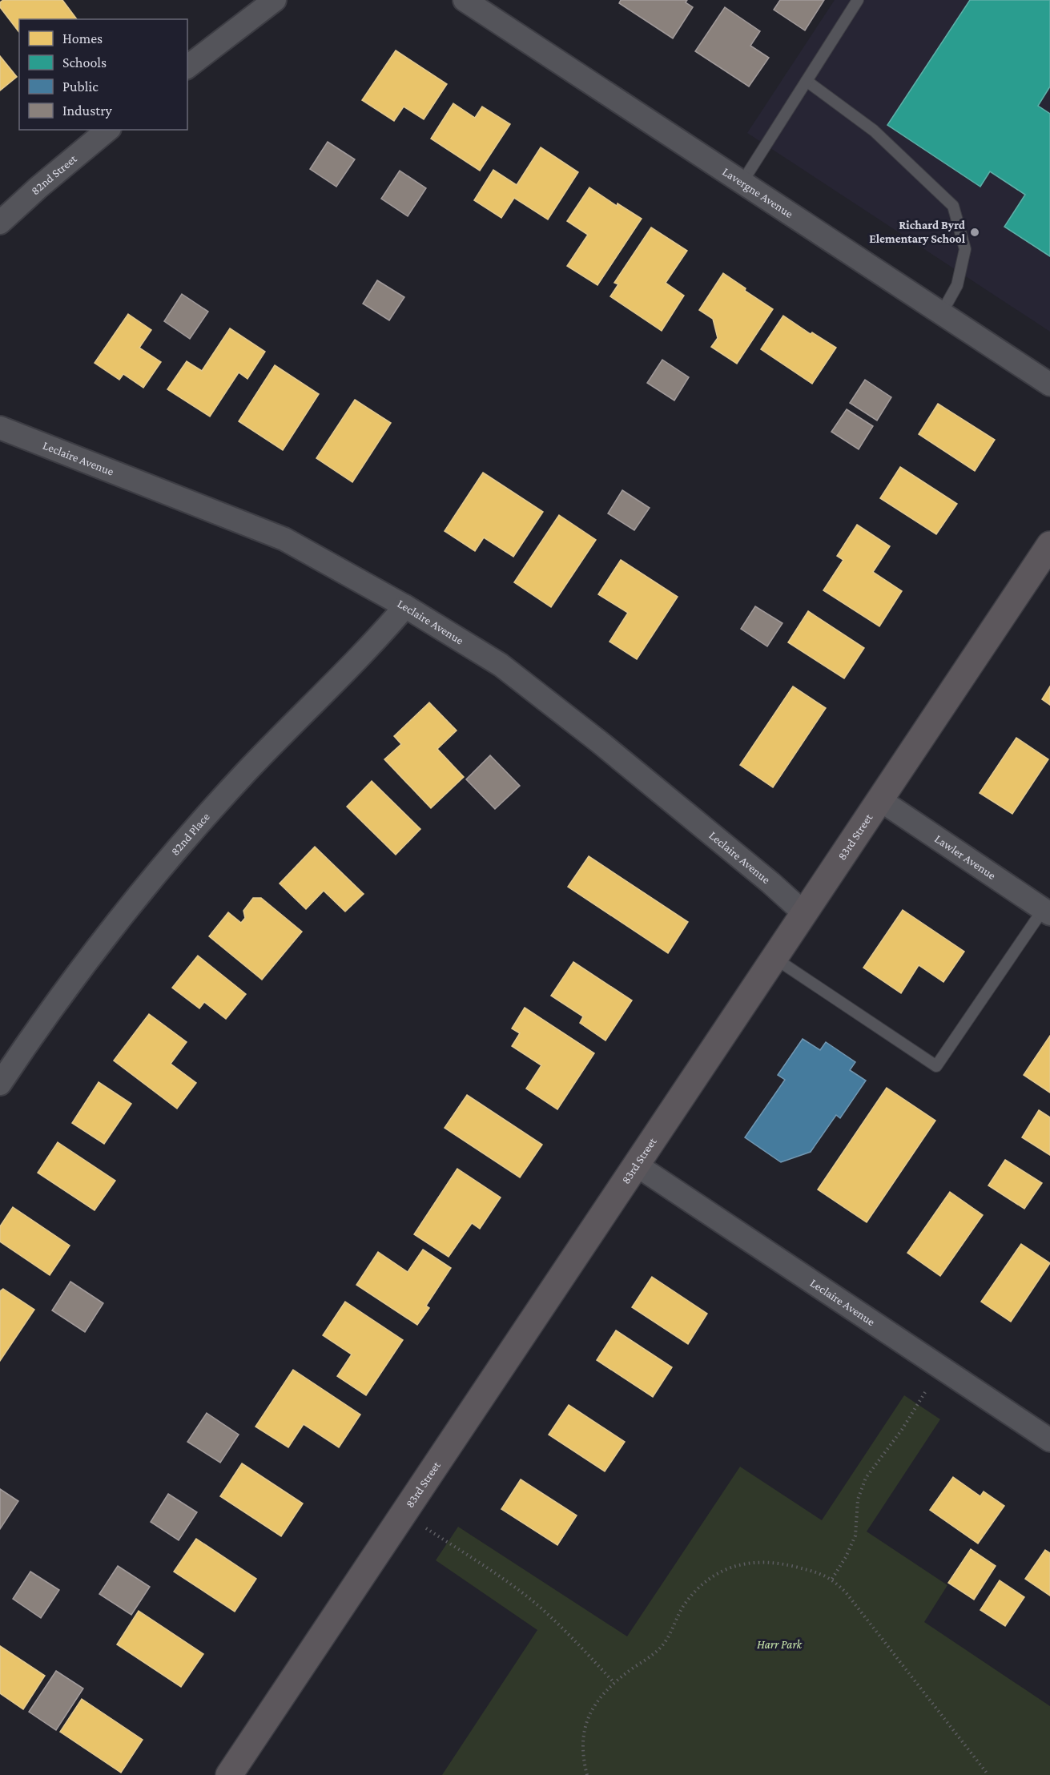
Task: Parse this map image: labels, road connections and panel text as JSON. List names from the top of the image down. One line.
{"streets":{"street":["82nd Street","Lavergne Avenue","Leclaire Avenue","82nd Place","83rd Street","Lawler Avenue"]},"crossings":[["Leclaire Avenue","82nd Place"],["Leclaire Avenue","83rd Street"],["83rd Street","Lawler Avenue"]],"parks":["Harr Park"],"places":["Richard Byrd Elementary School"],"legend":["Homes","Schools","Public","Industry"]}
